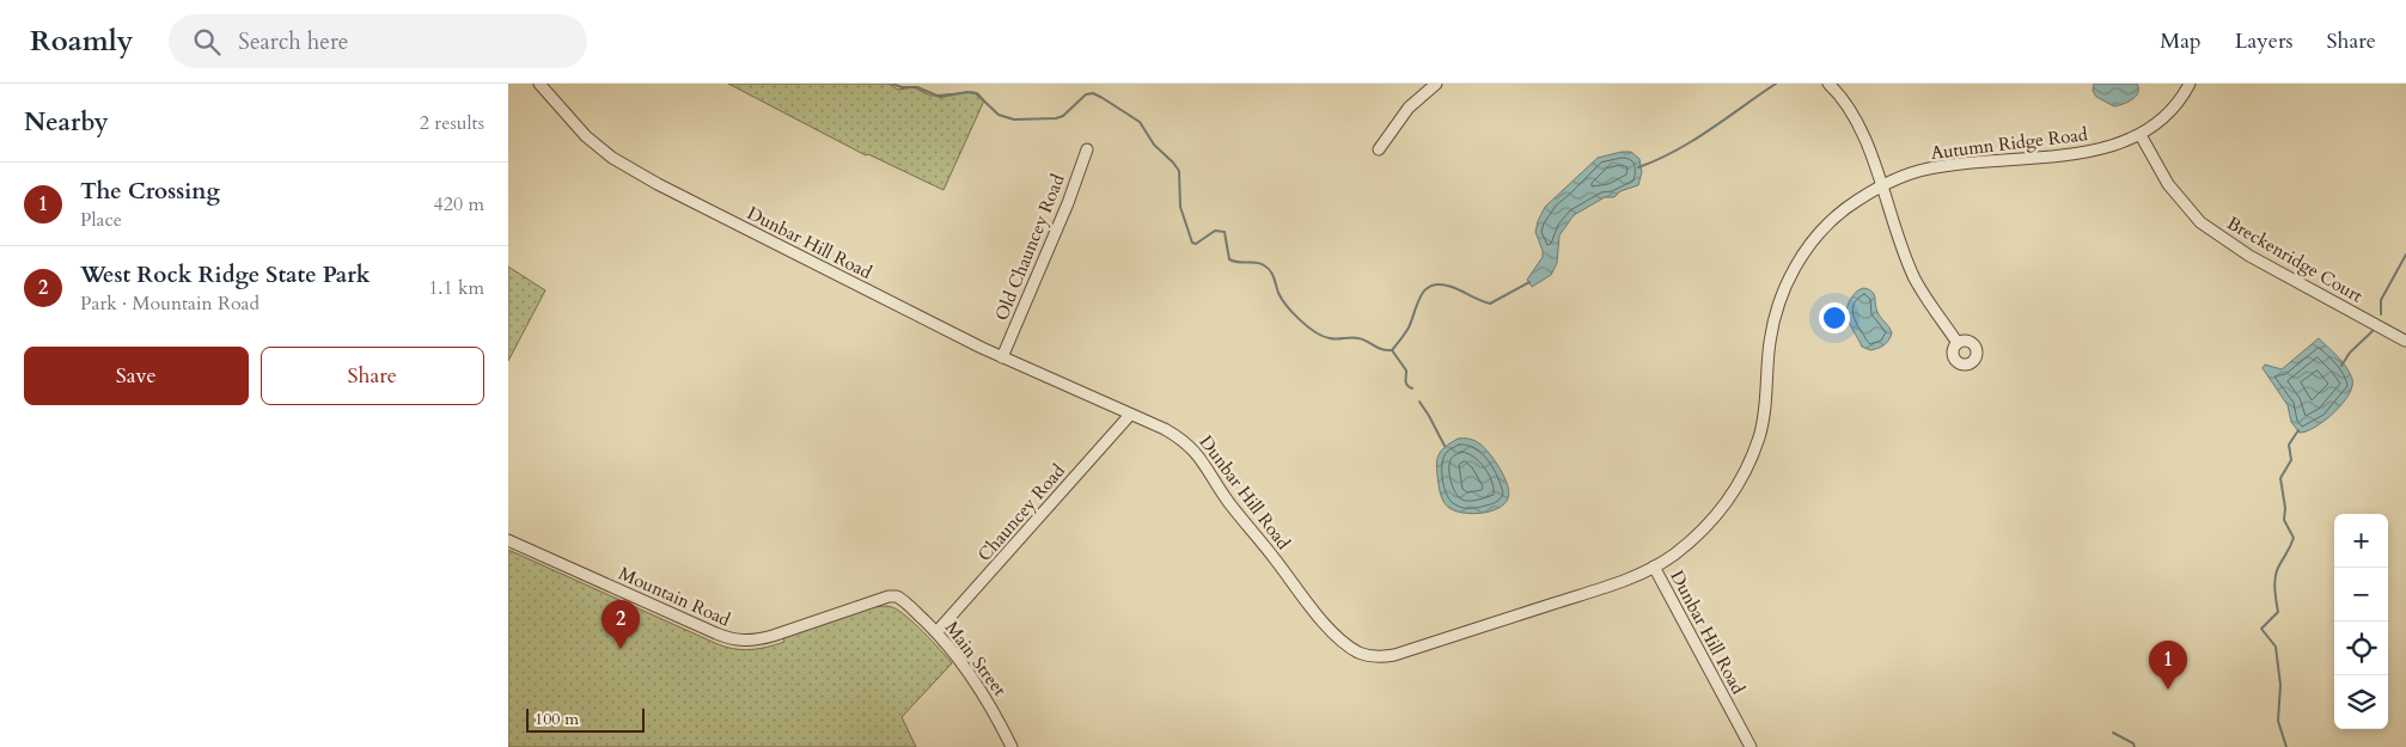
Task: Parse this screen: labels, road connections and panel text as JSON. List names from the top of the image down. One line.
{"streets":{"street":["Autumn Ridge Road","Dunbar Hill Road","Old Chauncey Road","Breckenridge Court","Chauncey Road","Mountain Road","Main Street"]},"crossings":[["Autumn Ridge Road","Dunbar Hill Road"],["Autumn Ridge Road","Breckenridge Court"],["Dunbar Hill Road","Old Chauncey Road"],["Dunbar Hill Road","Chauncey Road"],["Chauncey Road","Main Street"],["Mountain Road","Main Street"]],"scale_bar":"100 m","page":{"header":"Roamly","search":"Search here","nav":["Map","Layers","Share"],"heading":["Nearby","2 results"],"list":[{"mark":"1","name":"The Crossing","note":"Place","value":"420 m"},{"mark":"2","name":"West Rock Ridge State Park","note":"Park · Mountain Road","value":"1.1 km"}],"buttons":["Save","Share"],"map_buttons":["+","−"],"pins":["2","1"],"scale":"100 m"}}
